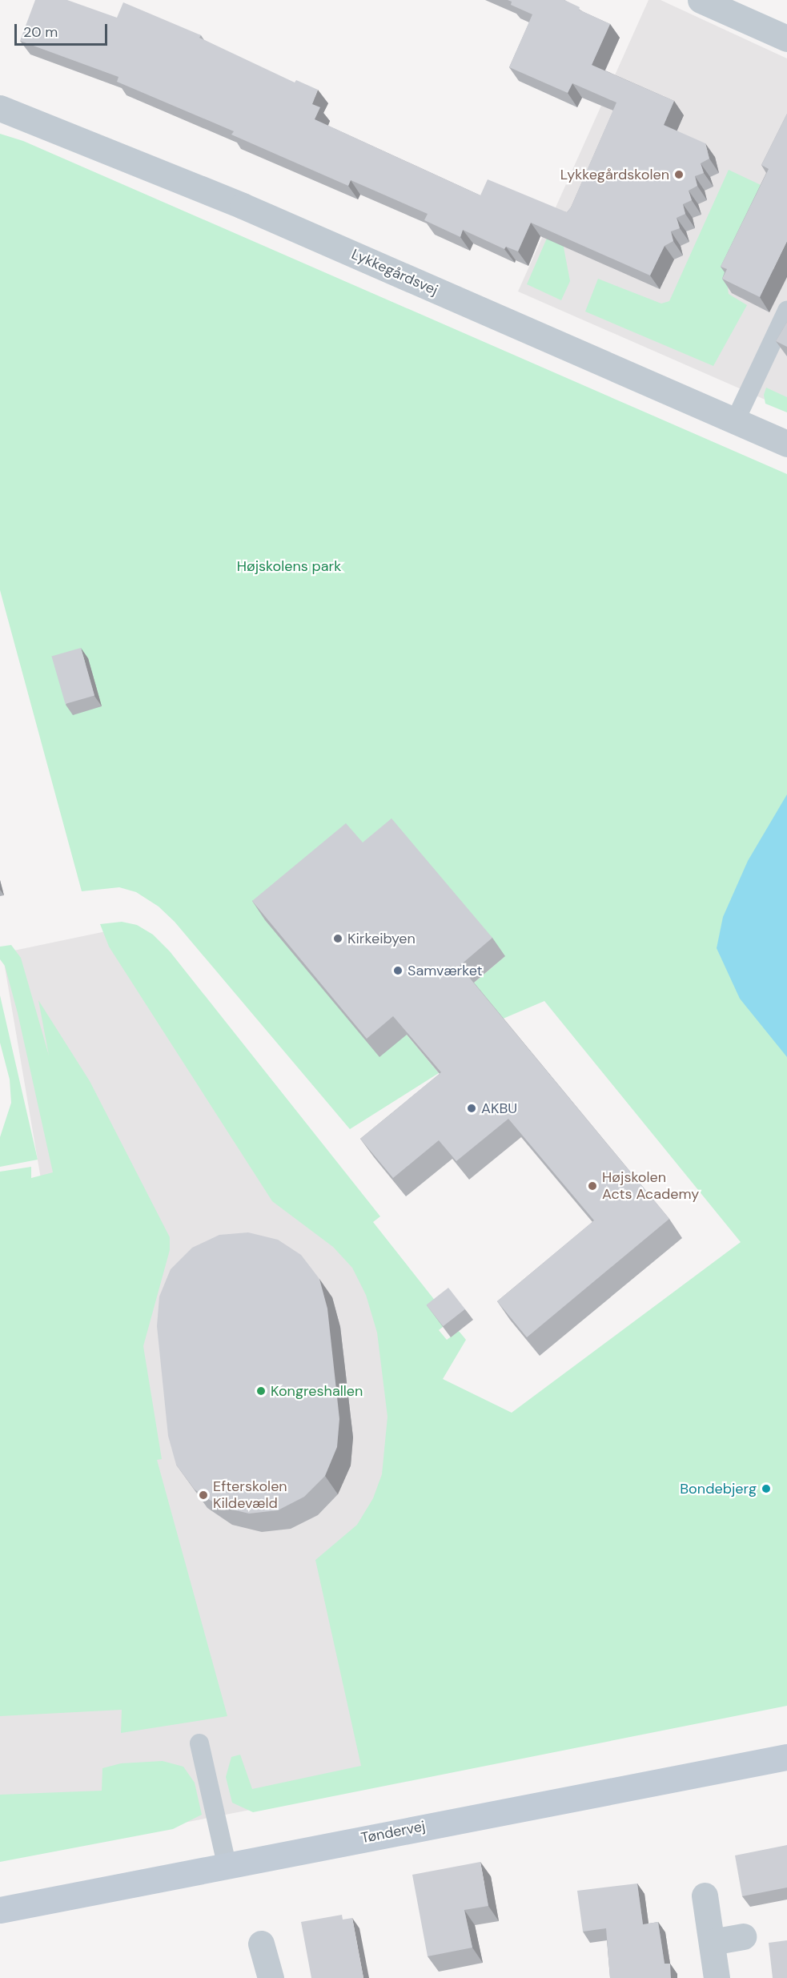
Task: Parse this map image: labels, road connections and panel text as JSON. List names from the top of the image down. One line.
{"streets":{"street":["Lykkegårdsvej","Tøndervej"]},"parks":["Højskolens park"],"places":["Lykkegårdskolen","Kirkeibyen","Samværket","AKBU","Højskolen Acts Academy","Kongreshallen","Bondebjerg","Efterskolen Kildevæld"],"scale_bar":"20 m"}
